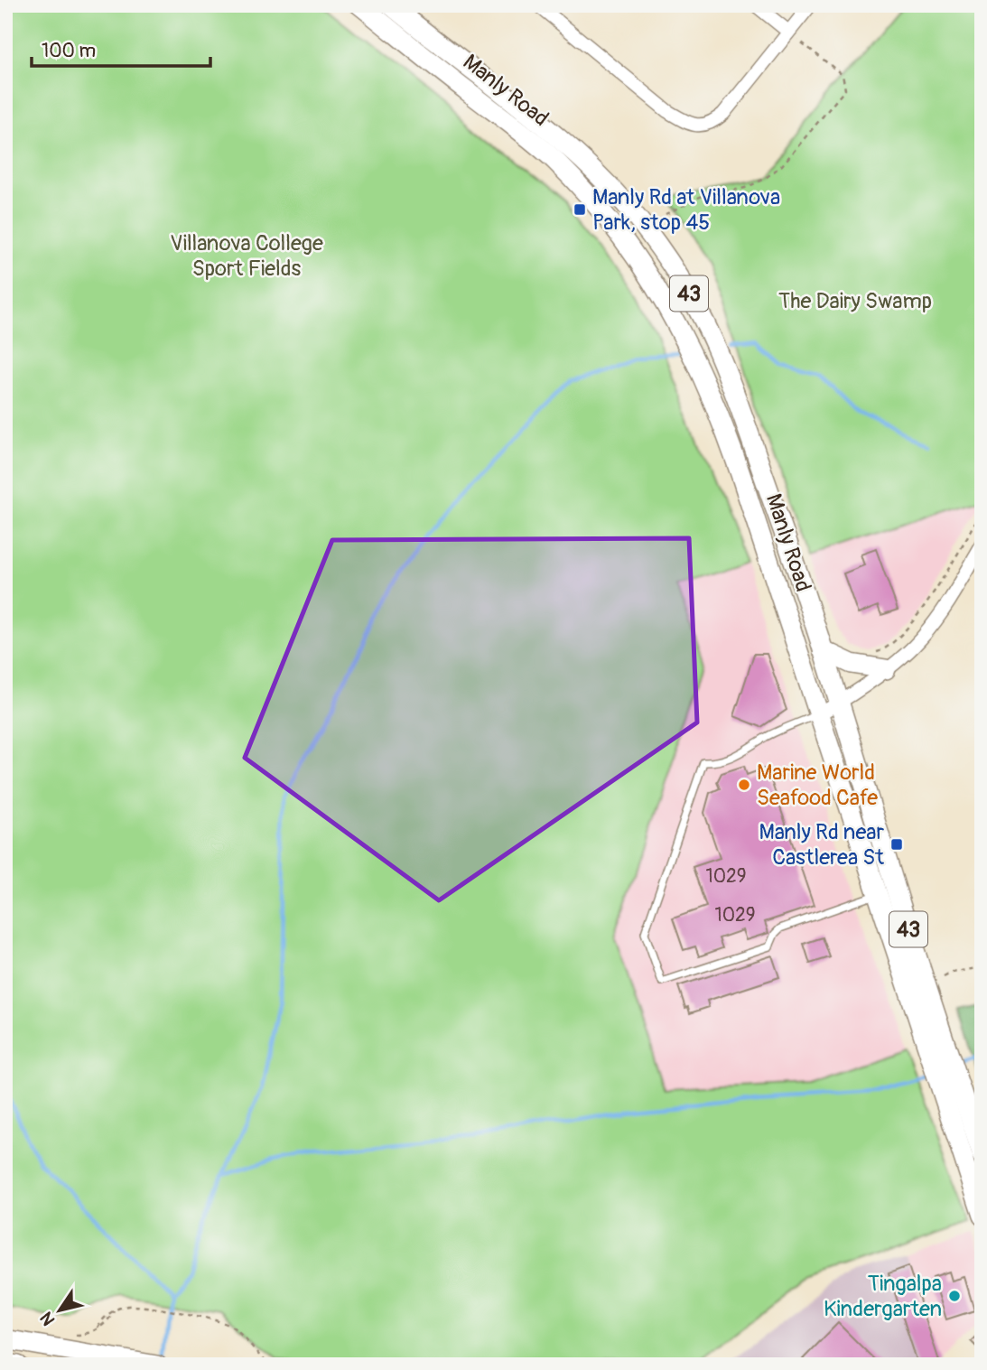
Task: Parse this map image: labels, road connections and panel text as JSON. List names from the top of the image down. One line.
{"streets":{"main road":["Manly Road","43"]},"parks":["Villanova College Sport Fields","The Dairy Swamp"],"places":{"transit":["Manly Rd at Villanova Park, stop 45","Manly Rd near Castlerea St"],"other":["Marine World Seafood Cafe","Tingalpa Kindergarten"]},"house_numbers":["1029","1029"],"scale_bar":"100 m","north":"bottom left"}
